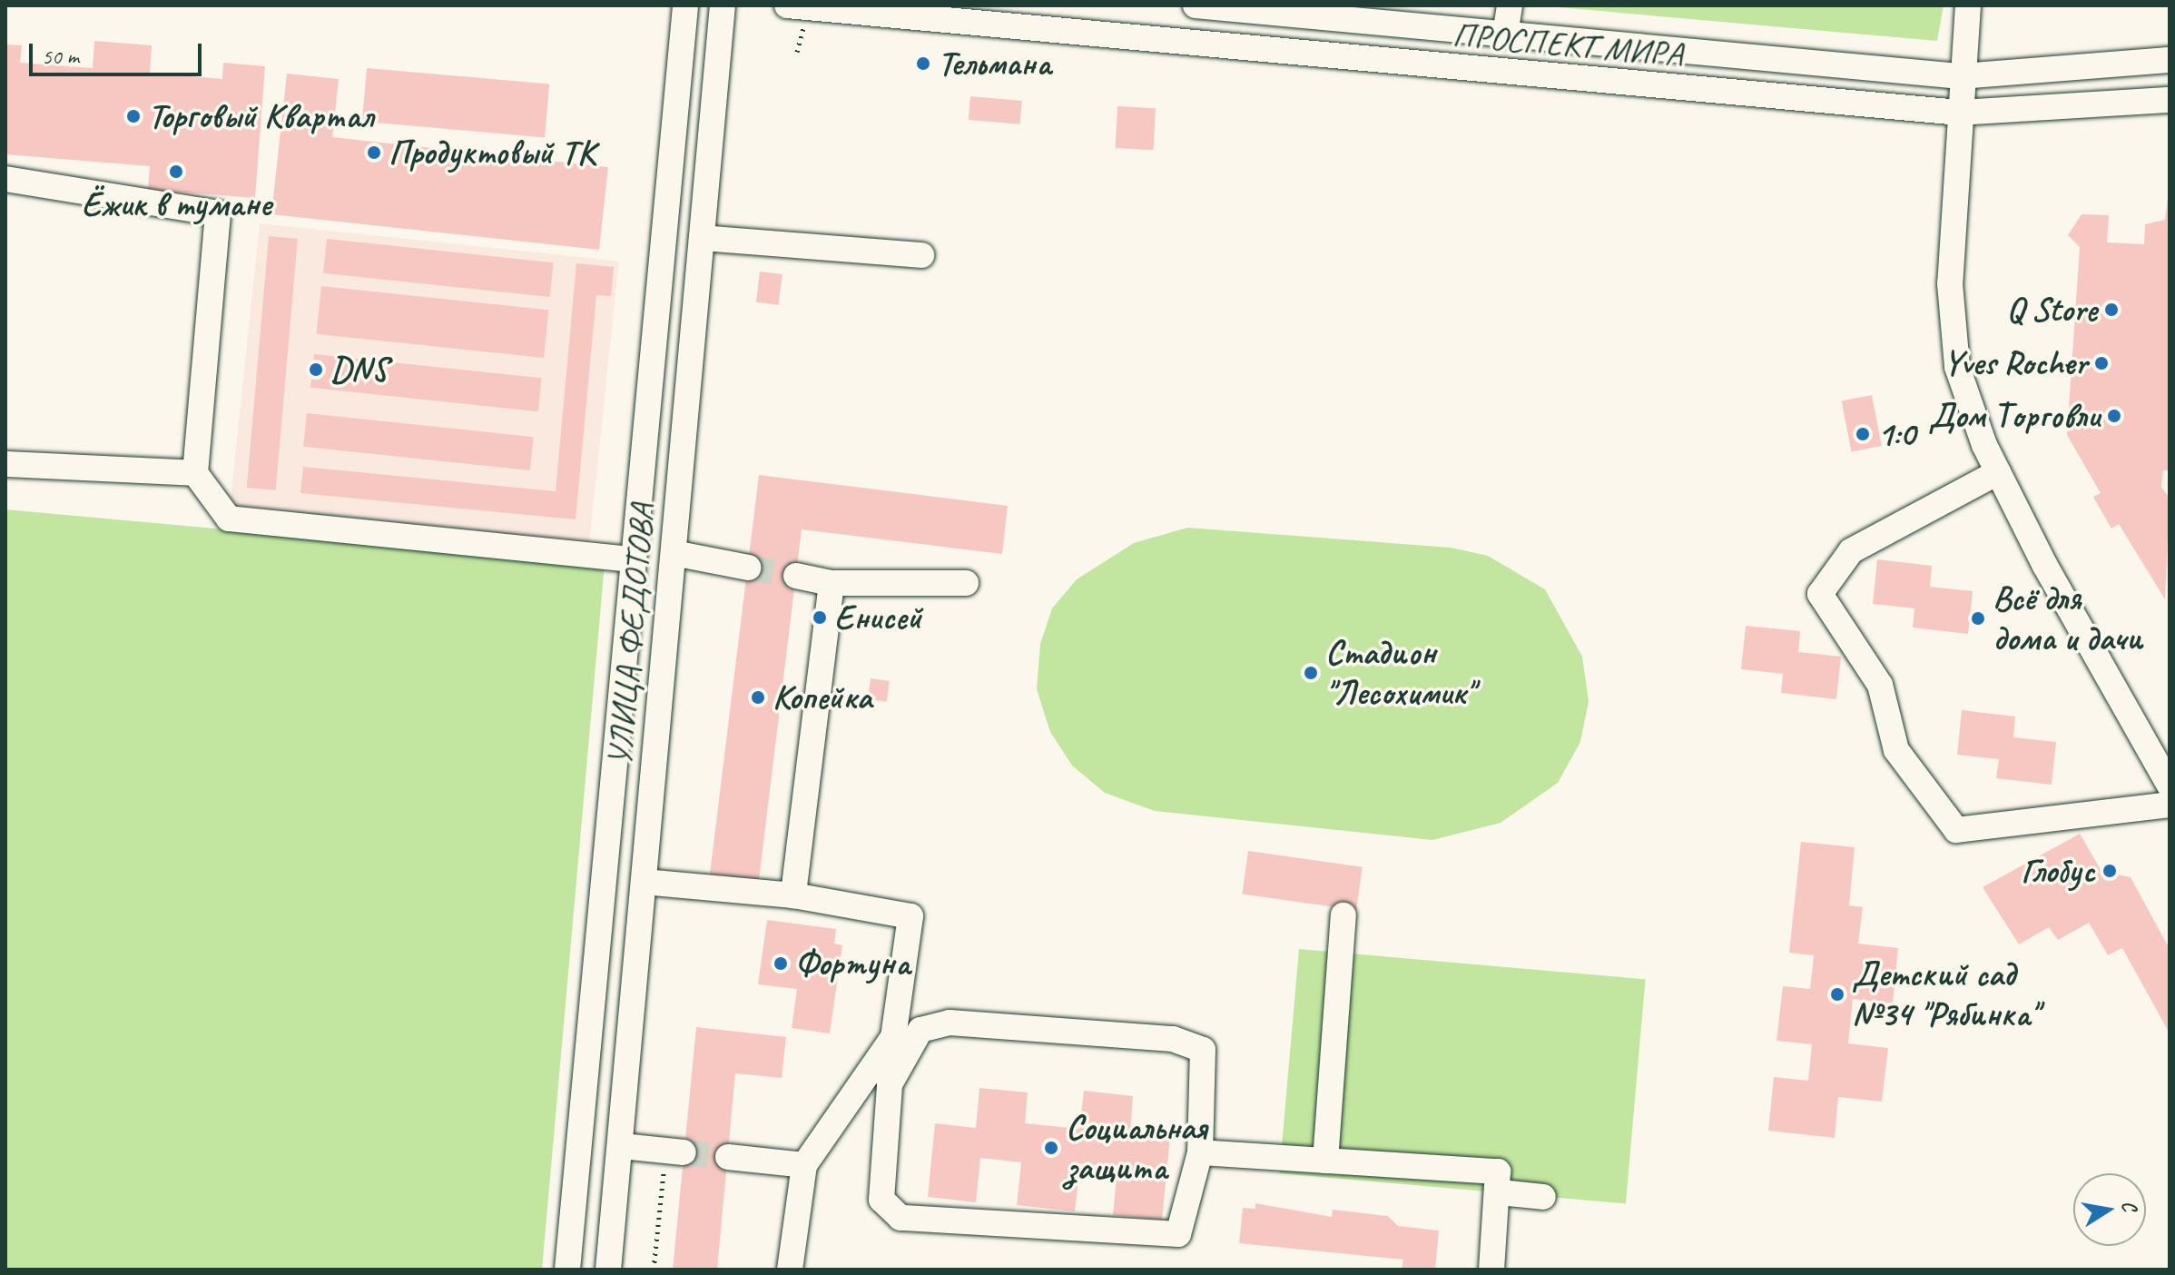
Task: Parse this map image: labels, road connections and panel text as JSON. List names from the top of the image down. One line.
{"streets":{"street":["ПРОСПЕКТ МИРА","УЛИЦА ФЕДОТОВА"]},"places":["Тельмана","Торговый Квартал","Продуктовый ТК","Ёжик в тумане","Q Store","Yves Rocher","DNS","Дом Торговли","1:0","Енисей","Всё для дома и дачи","Стадион \"Лесохимик\"","Копейка","Глобус","Фортуна","Детский сад №34 \"Рябинка\"","Социальная защита"],"scale_bar":"50 m","north":"right"}
